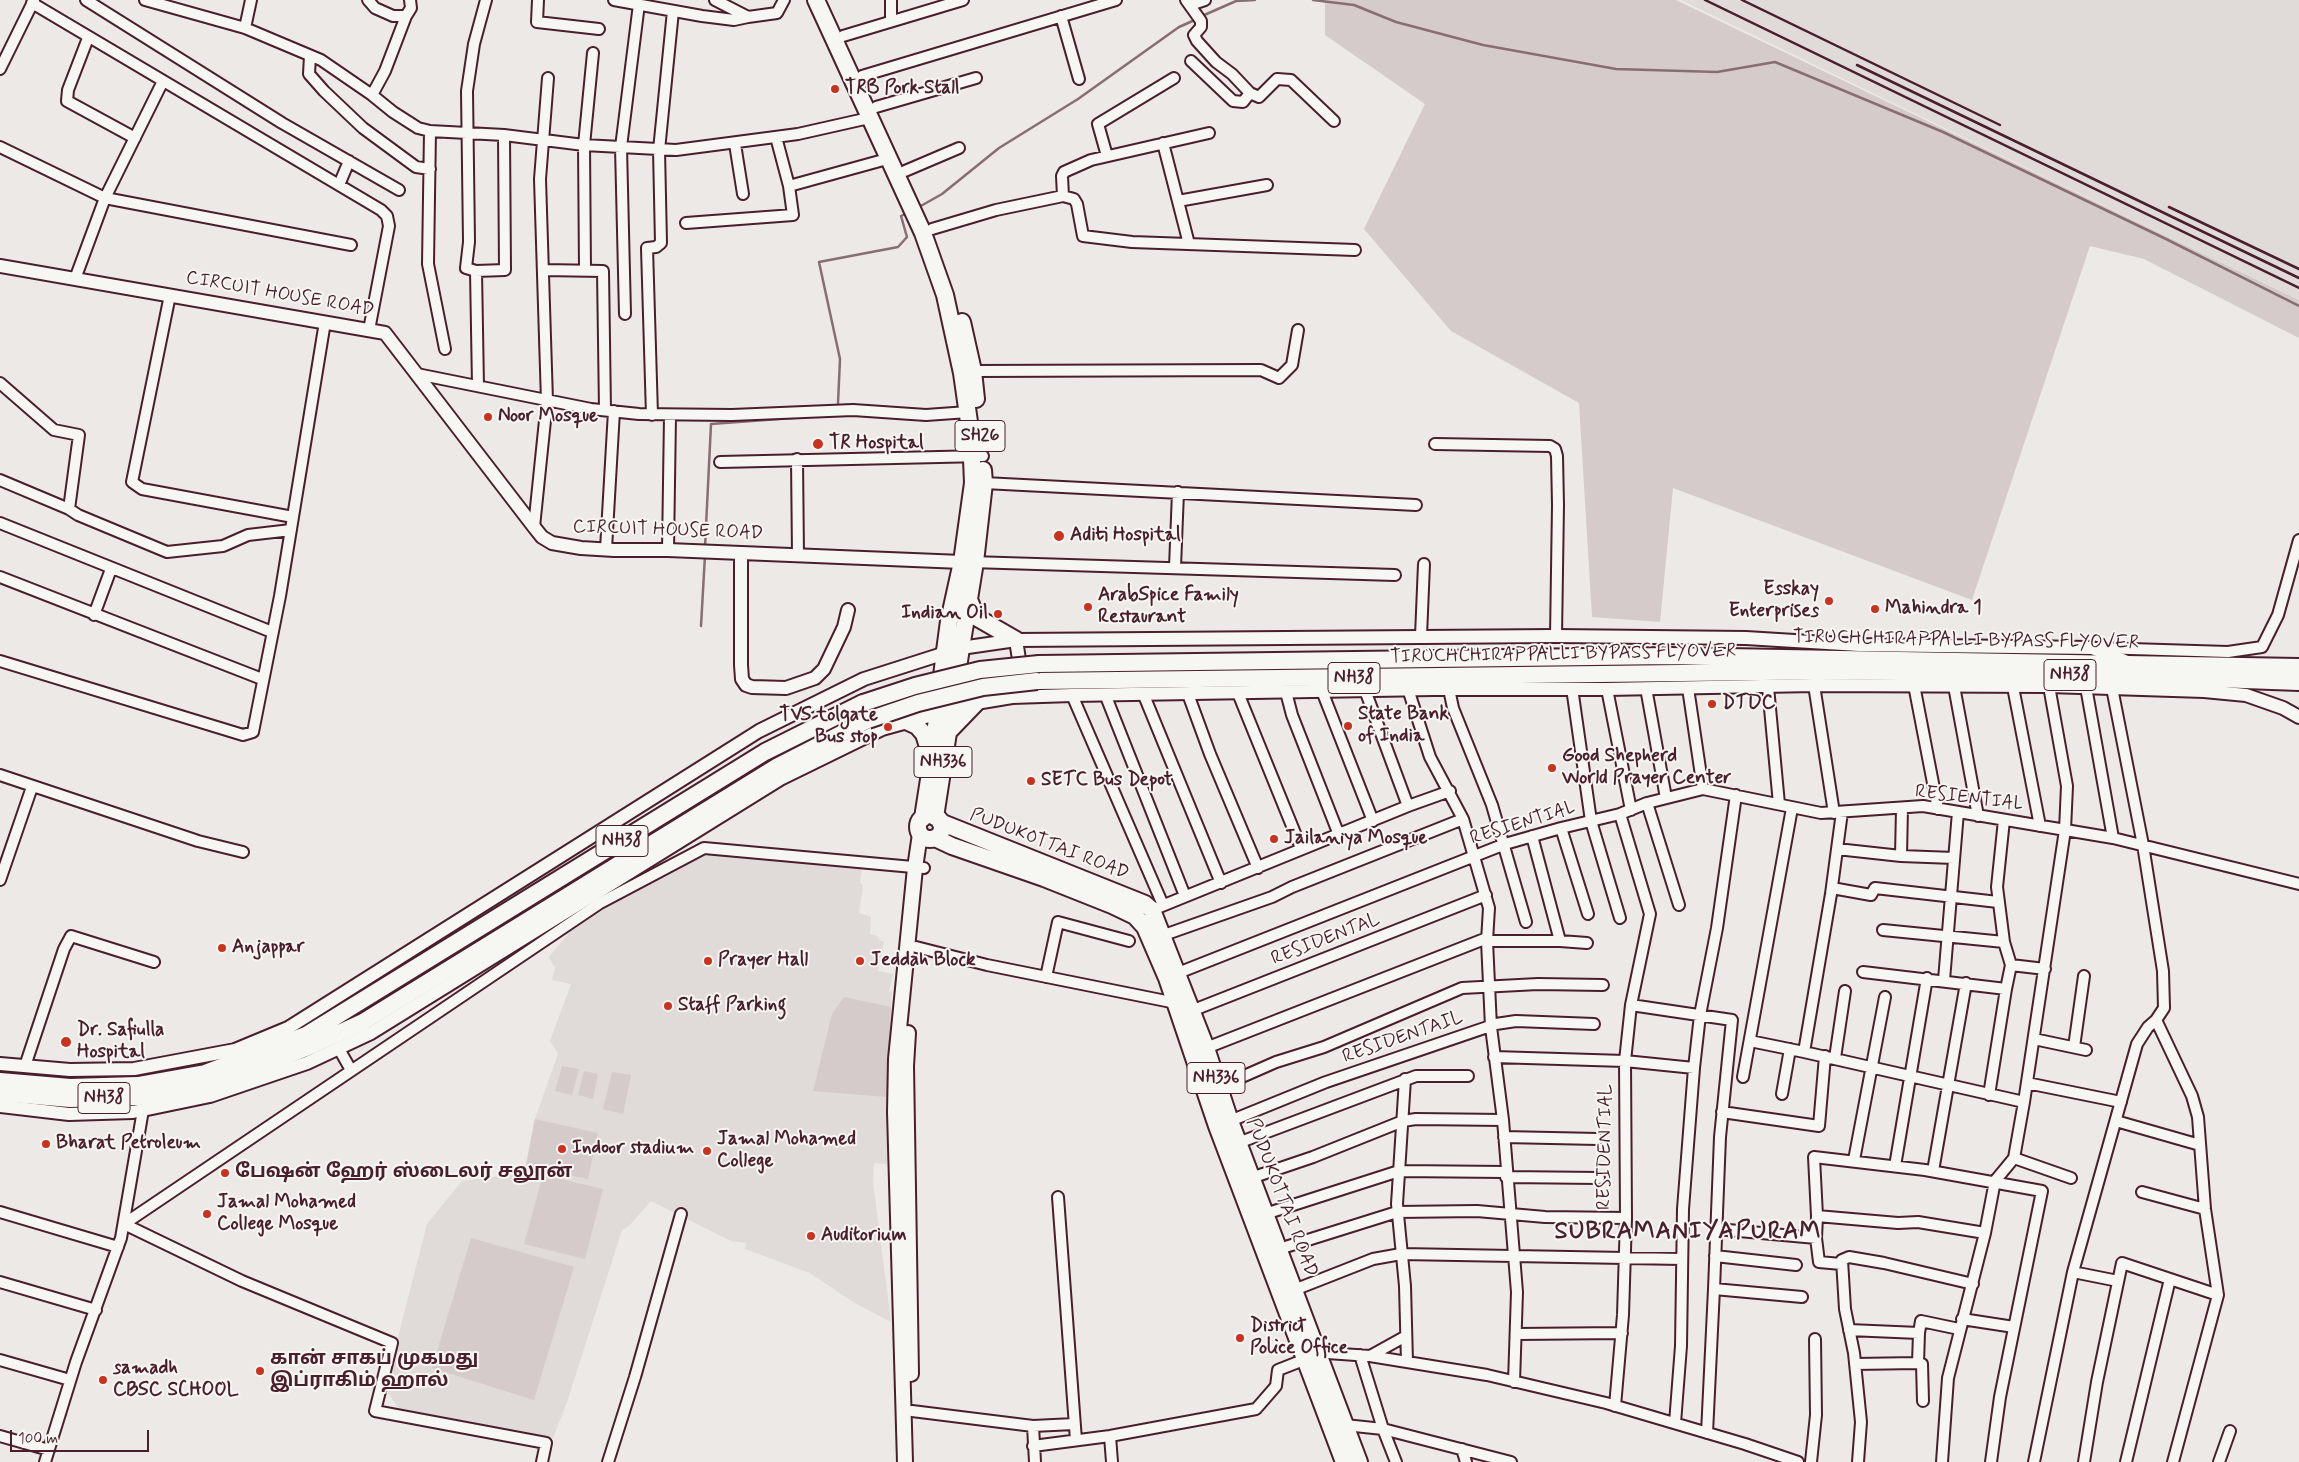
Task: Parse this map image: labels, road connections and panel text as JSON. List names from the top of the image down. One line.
{"streets":{"main road":["SH26","TIRUCHCHIRAPPALLI BYPASS FLYOVER","NH38","NH336","PUDUKOTTAI ROAD"],"street":["CIRCUIT HOUSE ROAD","RESIENTIAL","RESIDENTAL","RESIDENTAIL","RESIDENTIAL"]},"crossings":[["CIRCUIT HOUSE ROAD","SH26"],["SH26","NH336"],["TIRUCHCHIRAPPALLI BYPASS FLYOVER","NH38"],["NH336","PUDUKOTTAI ROAD"],["NH336","RESIDENTAL"],["RESIENTIAL","PUDUKOTTAI ROAD"],["RESIENTIAL","RESIDENTIAL"],["PUDUKOTTAI ROAD","RESIDENTAL"],["PUDUKOTTAI ROAD","RESIDENTAIL"],["PUDUKOTTAI ROAD","RESIDENTIAL"]],"districts":["SUBRAMANIYAPURAM"],"places":["TRB Pork Stall","Noor Mosque","TR Hospital","Aditi Hospital","Esskay Enterprises","ArabSpice Family Restaurant","Mahindra 1","Indian Oil","DTDC","State Bank of India","TVS tolgate Bus stop","Good Shepherd World Prayer Center","SETC Bus Depot","Jailaniya Mosque","Anjappar","Prayer Hall","Jeddah Block","Staff Parking","Dr. Safiulla Hospital","Bharat Petroleum","Indoor stadium","Jamal Mohamed College","பேஷன் ஹேர் ஸ்டைலர் சலூன்","Jamal Mohamed College Mosque","Auditorium","District Police Office","கான் சாகப் முகமது இப்ராகிம் ஹால்","samadh CBSC SCHOOL"],"scale_bar":"100 m"}
